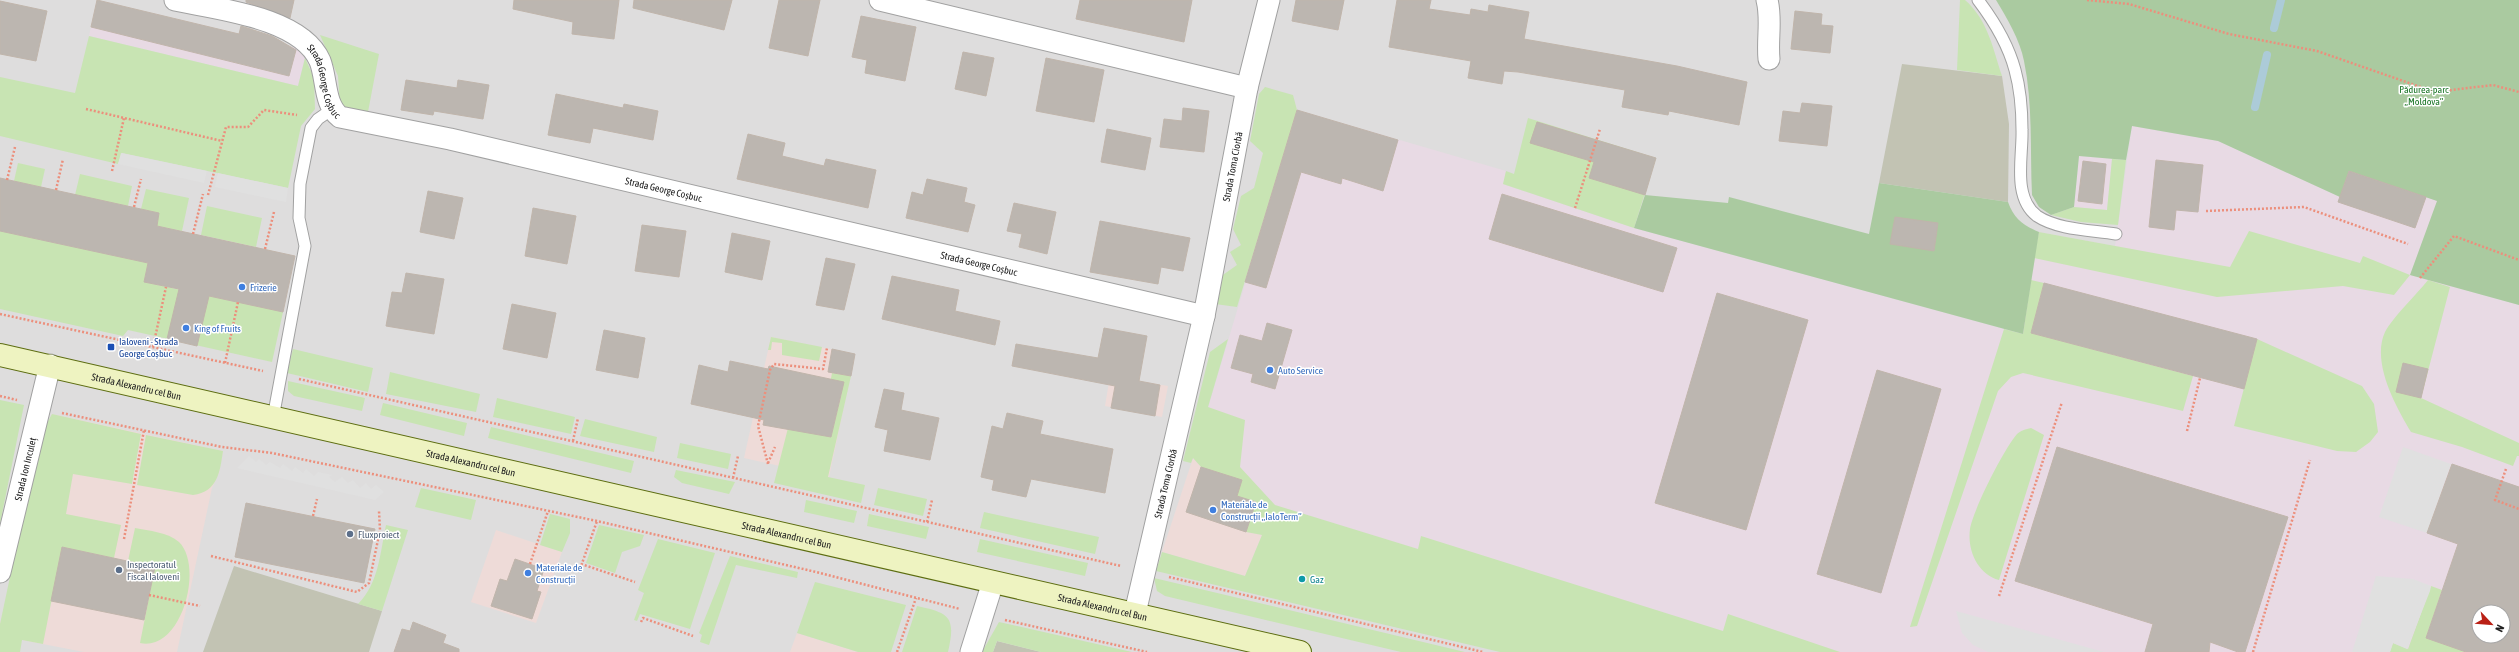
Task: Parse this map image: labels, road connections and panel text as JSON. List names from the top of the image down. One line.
{"streets":{"main road":["Strada Alexandru cel Bun"],"street":["Strada George Coșbuc","Strada Toma Ciorbă","Strada Ion Inculeț"]},"crossings":[["Strada George Coșbuc","Strada Toma Ciorbă"],["Strada Toma Ciorbă","Strada Alexandru cel Bun"],["Strada Alexandru cel Bun","Strada Ion Inculeț"]],"parks":["Pădurea-parc „Moldova”"],"places":{"other":["Frizerie","King of Fruits","Auto Service","Materiale de Construcții „IaloTerm”","Fluxproiect","Inspectoratul Fiscal Ialoveni","Materiale de Construcții","Gaz"],"transit":["Ialoveni - Strada George Coșbuc"]},"north":"bottom right"}
